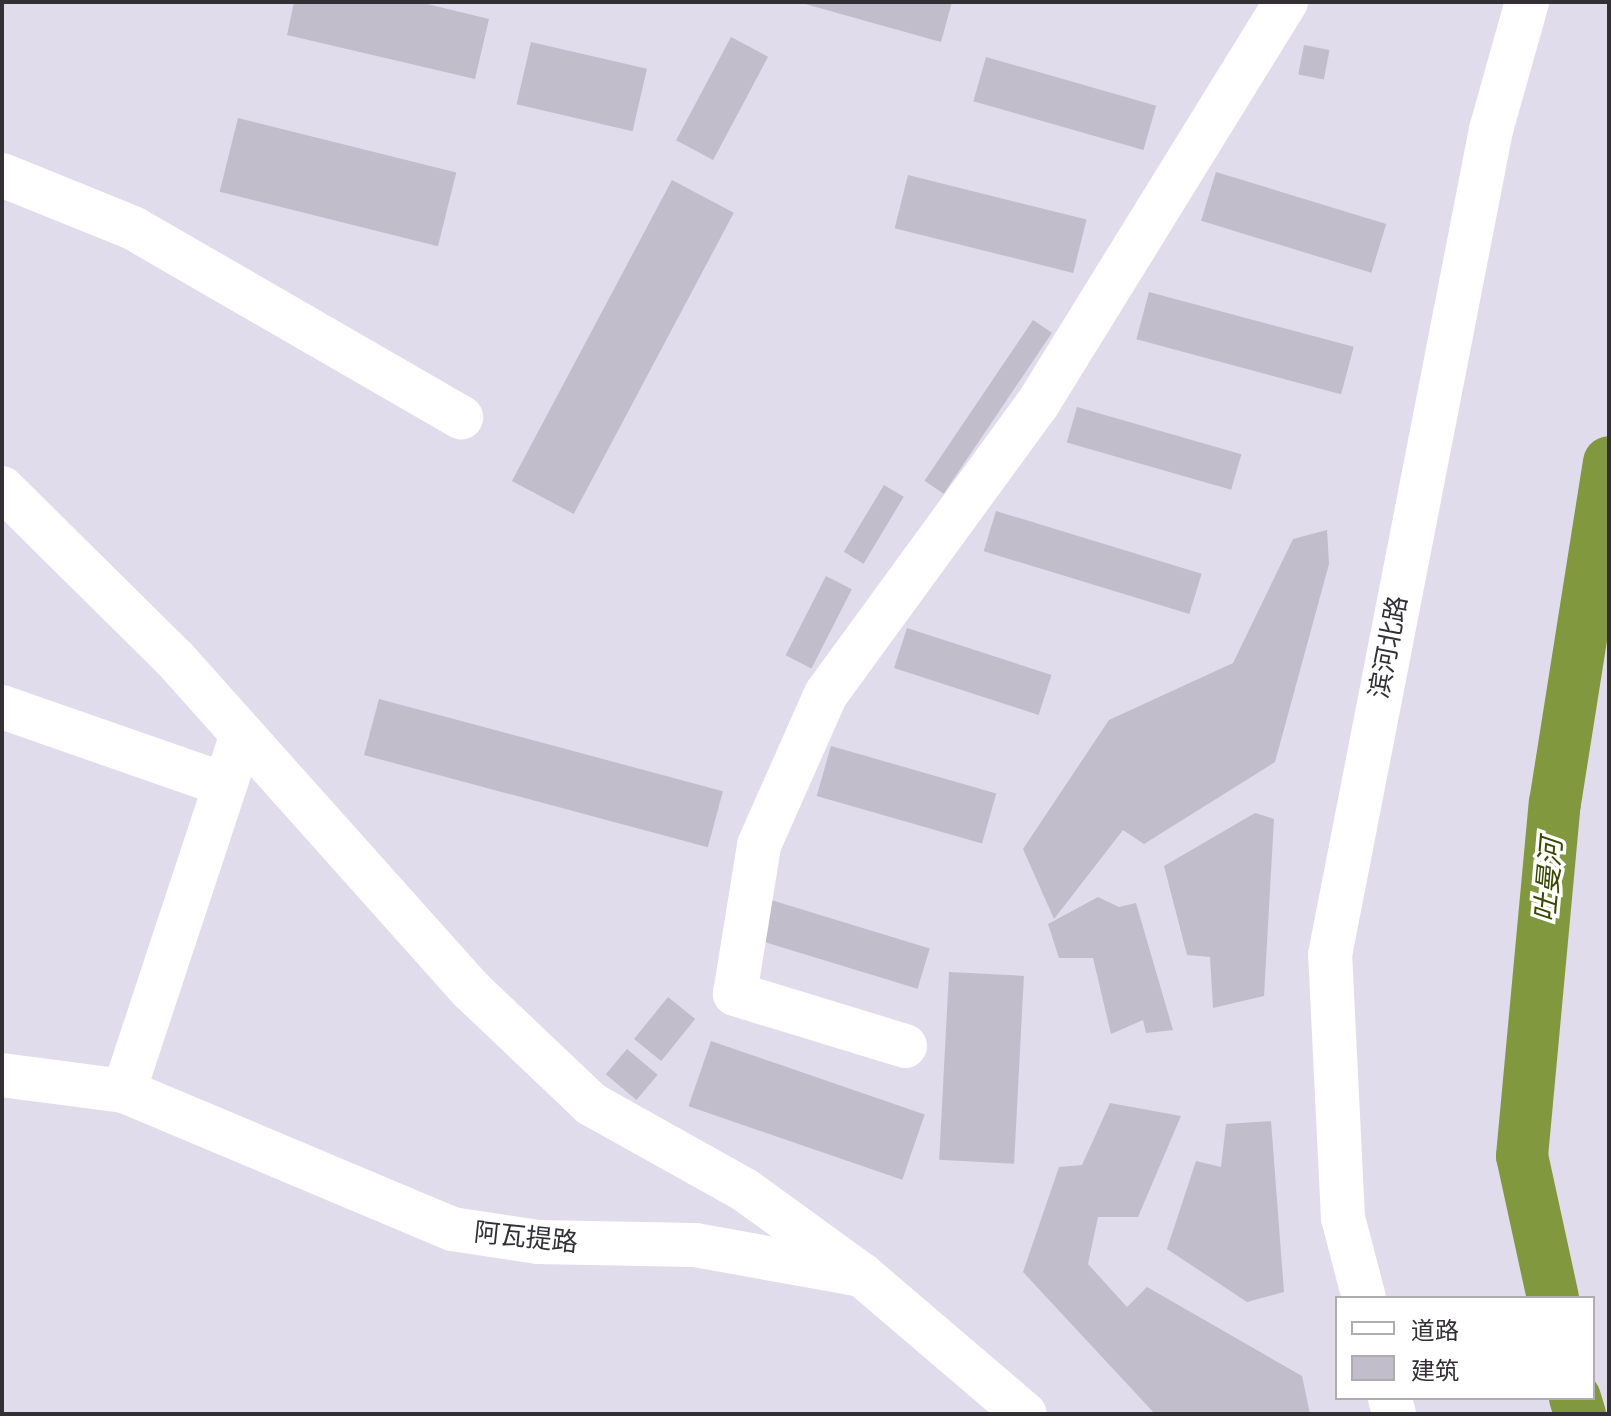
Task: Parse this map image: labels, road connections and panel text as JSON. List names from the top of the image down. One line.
{"streets":{"street":["滨河北路","阿瓦提路"]},"water":["吐曼河"],"legend":["道路","建筑"]}
